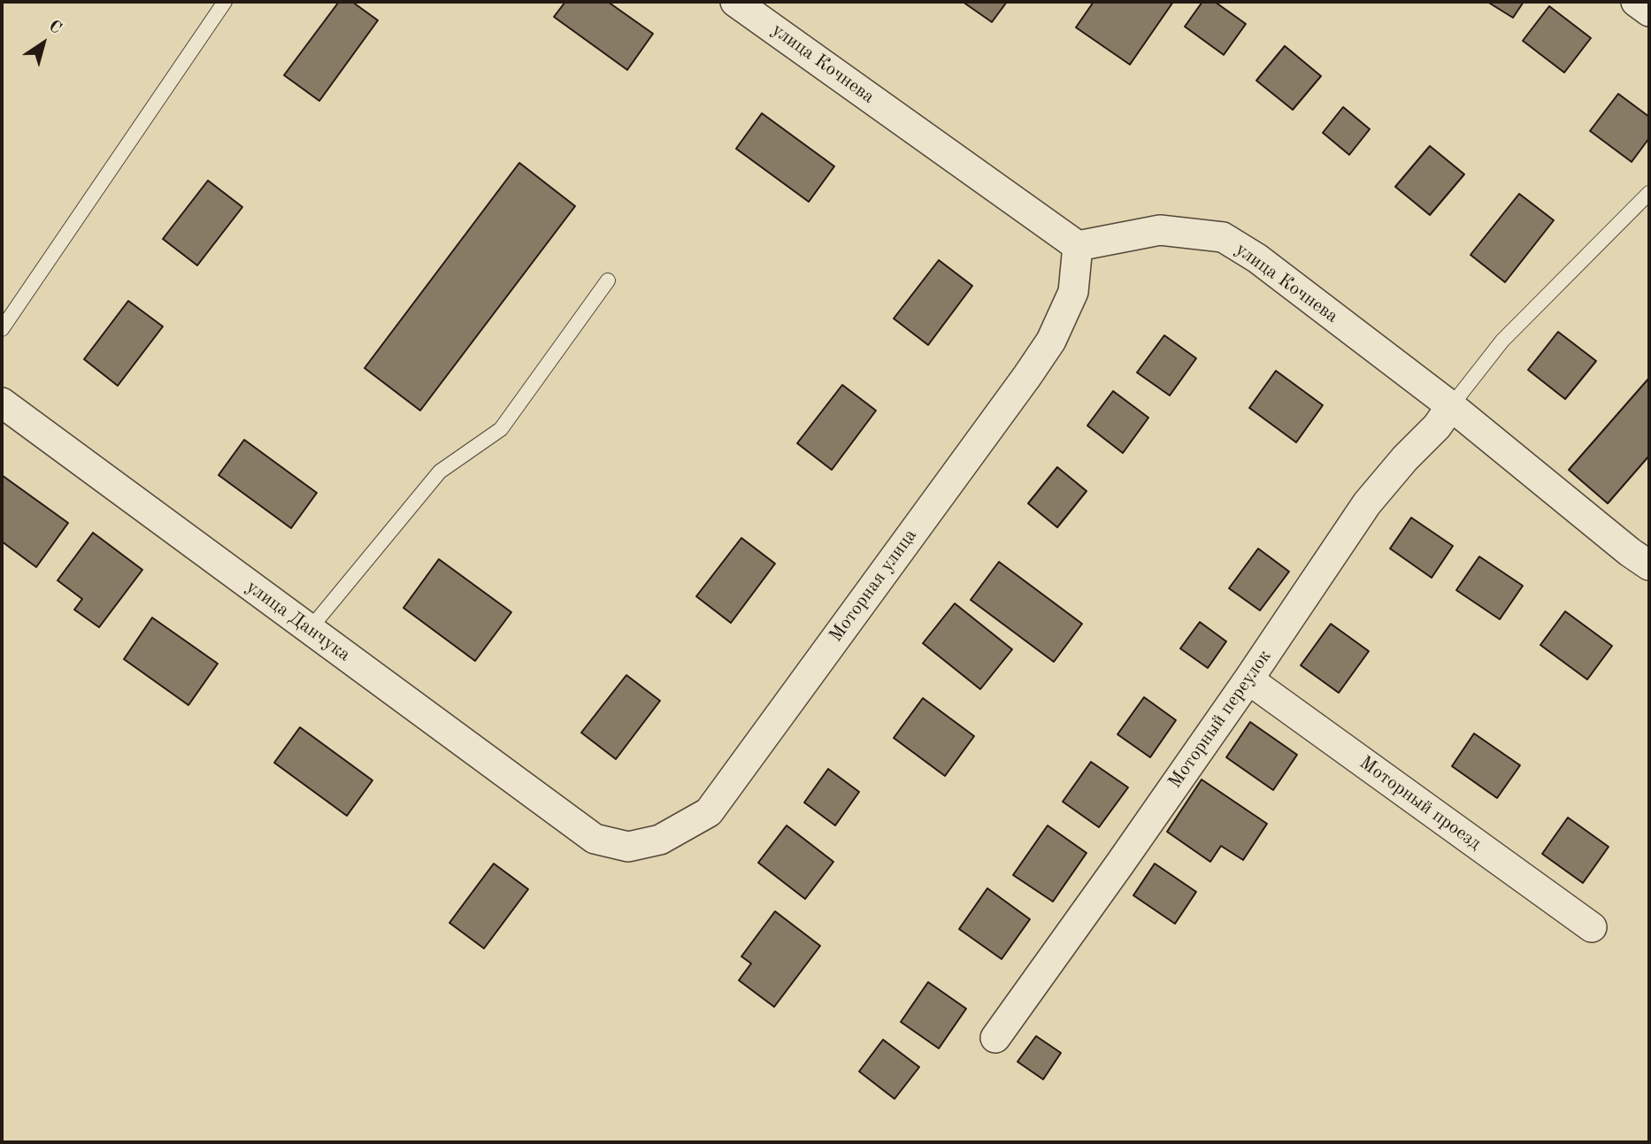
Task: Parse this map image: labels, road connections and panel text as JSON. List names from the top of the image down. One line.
{"streets":{"street":["улица Кочнева","Моторная улица","улица Данчука","Моторный переулок","Моторный проезд"]},"crossings":[["улица Кочнева","Моторная улица"],["улица Кочнева","Моторный переулок"],["Моторная улица","улица Данчука"],["Моторный переулок","Моторный проезд"]],"north":"top right"}
